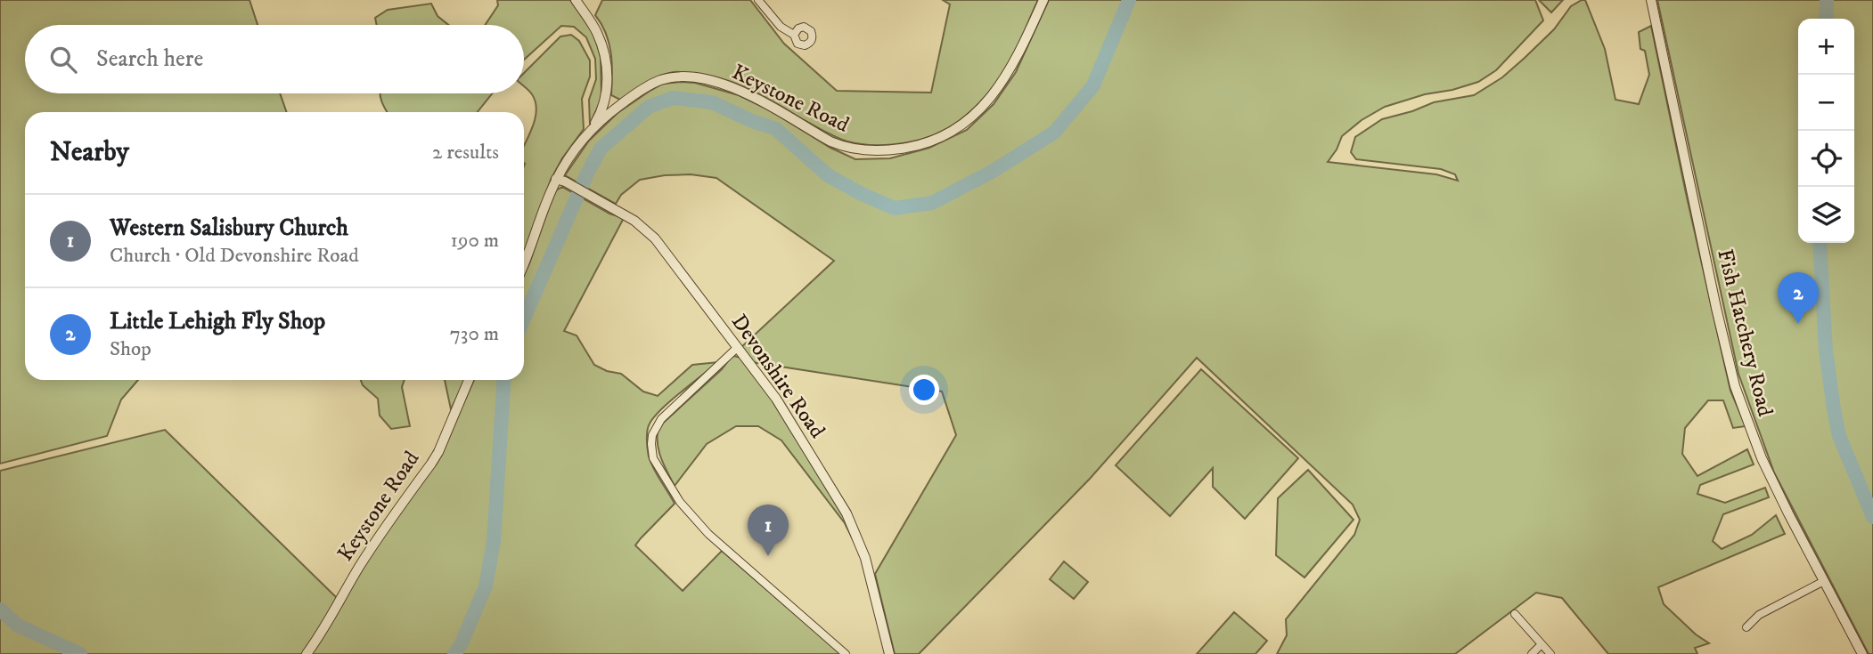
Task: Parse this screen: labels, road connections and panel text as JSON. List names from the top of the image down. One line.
{"streets":{"street":["Keystone Road","Fish Hatchery Road","Devonshire Road"]},"crossings":[["Keystone Road","Devonshire Road"]],"page":{"map_buttons":["+","−"],"search":"Search here","heading":["Nearby","2 results"],"list":[{"mark":"1","name":"Western Salisbury Church","note":"Church · Old Devonshire Road","value":"190 m"},{"mark":"2","name":"Little Lehigh Fly Shop","note":"Shop","value":"730 m"}],"pins":["2","1"]}}
